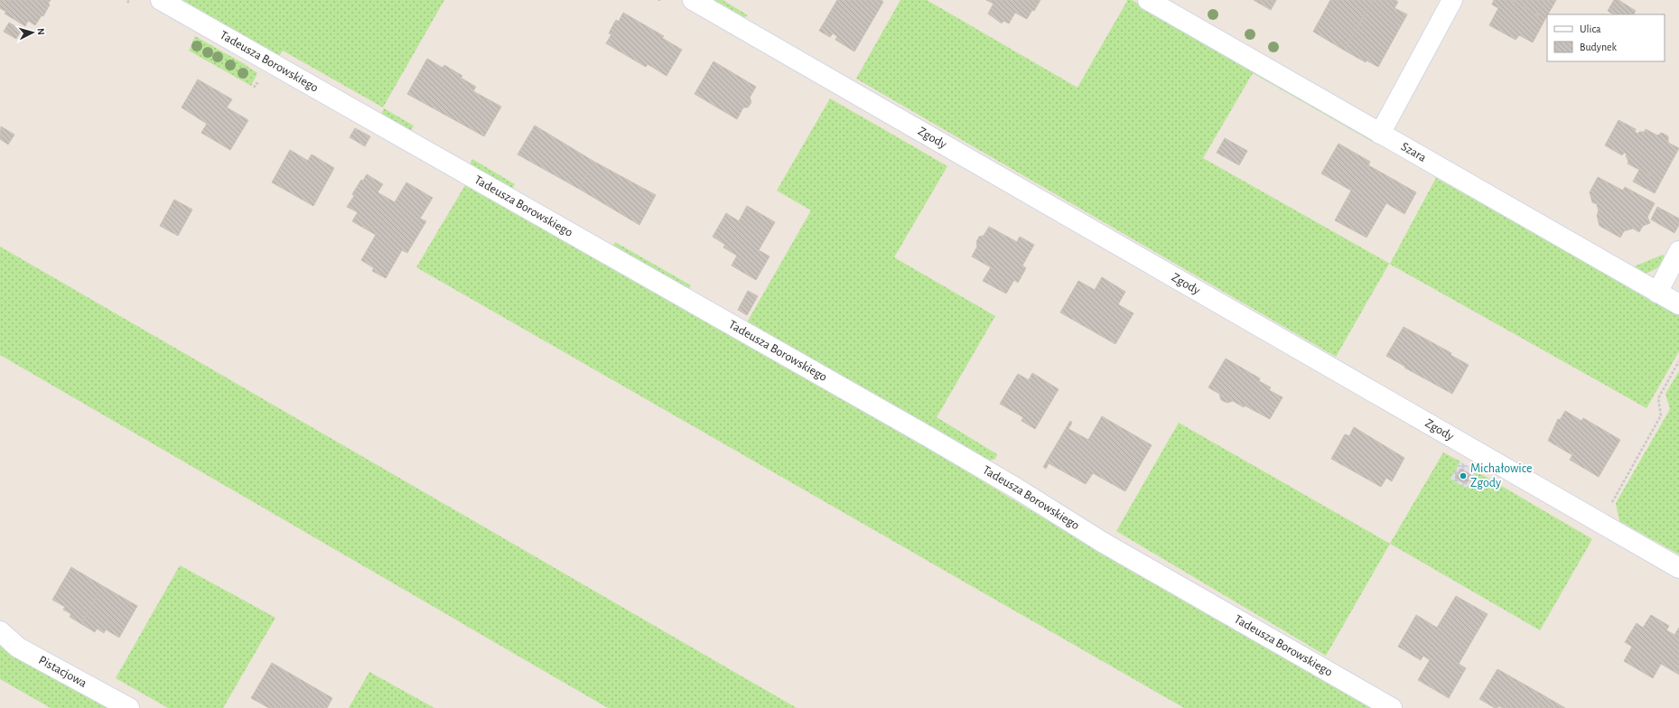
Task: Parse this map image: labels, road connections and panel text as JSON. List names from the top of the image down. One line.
{"streets":{"street":["Tadeusza Borowskiego","Zgody","Szara","Pistacjowa"]},"places":["Michałowice Zgody"],"legend":["Ulica","Budynek"],"north":"right"}
